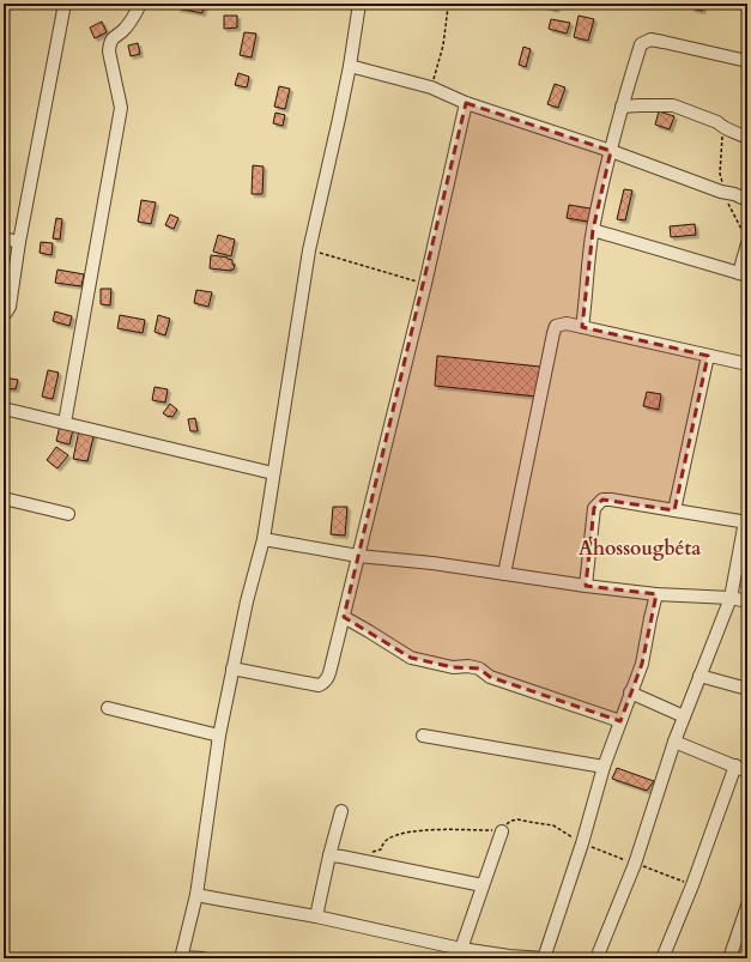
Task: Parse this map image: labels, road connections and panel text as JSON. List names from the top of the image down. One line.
{"districts":["Ahossougbéta"]}
